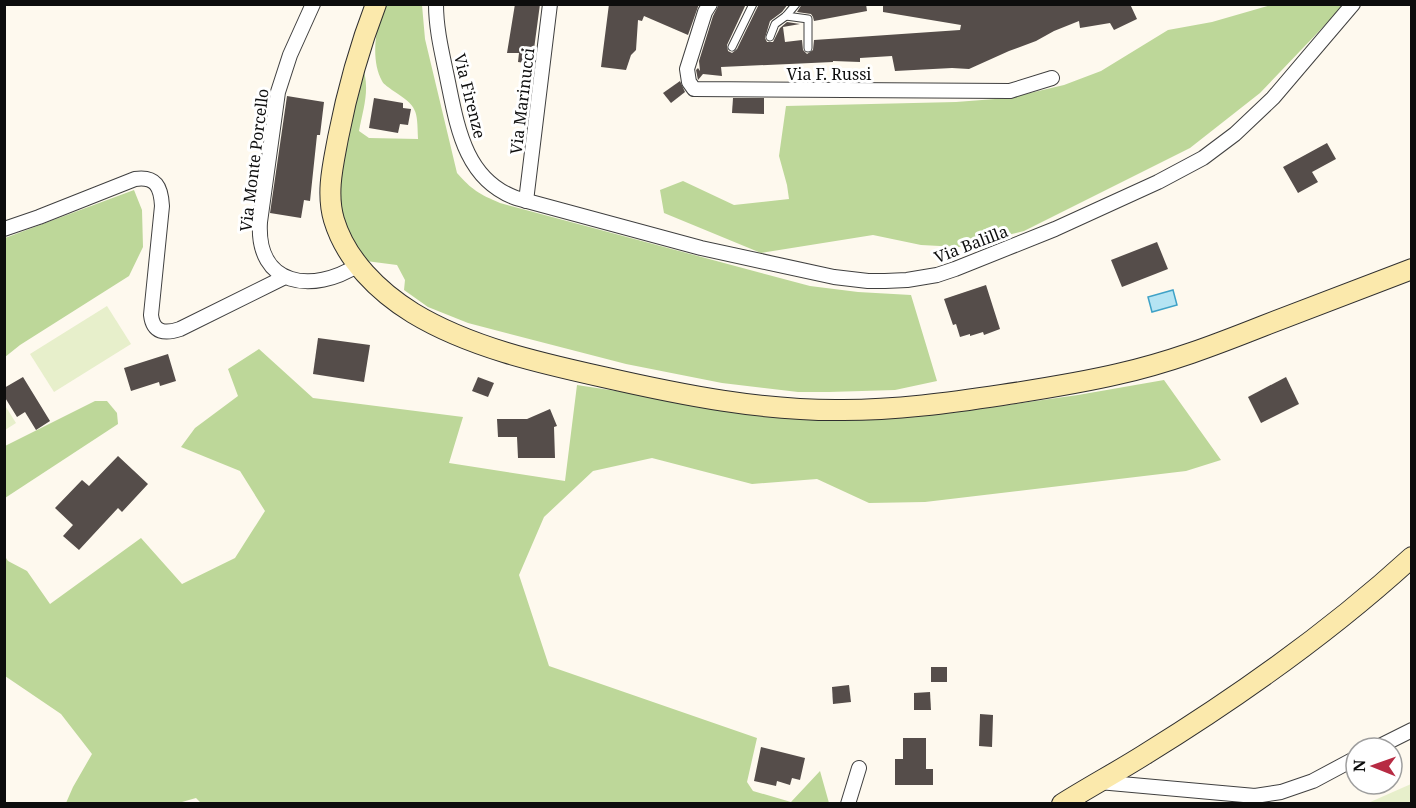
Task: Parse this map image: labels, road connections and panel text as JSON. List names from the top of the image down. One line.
{"streets":{"street":["Via F. Russi","Via Firenze","Via Marinucci","Via Monte Porcello","Via Balilla"]},"crossings":[["Via Firenze","Via Marinucci"],["Via Firenze","Via Balilla"],["Via Marinucci","Via Balilla"]],"north":"left"}
